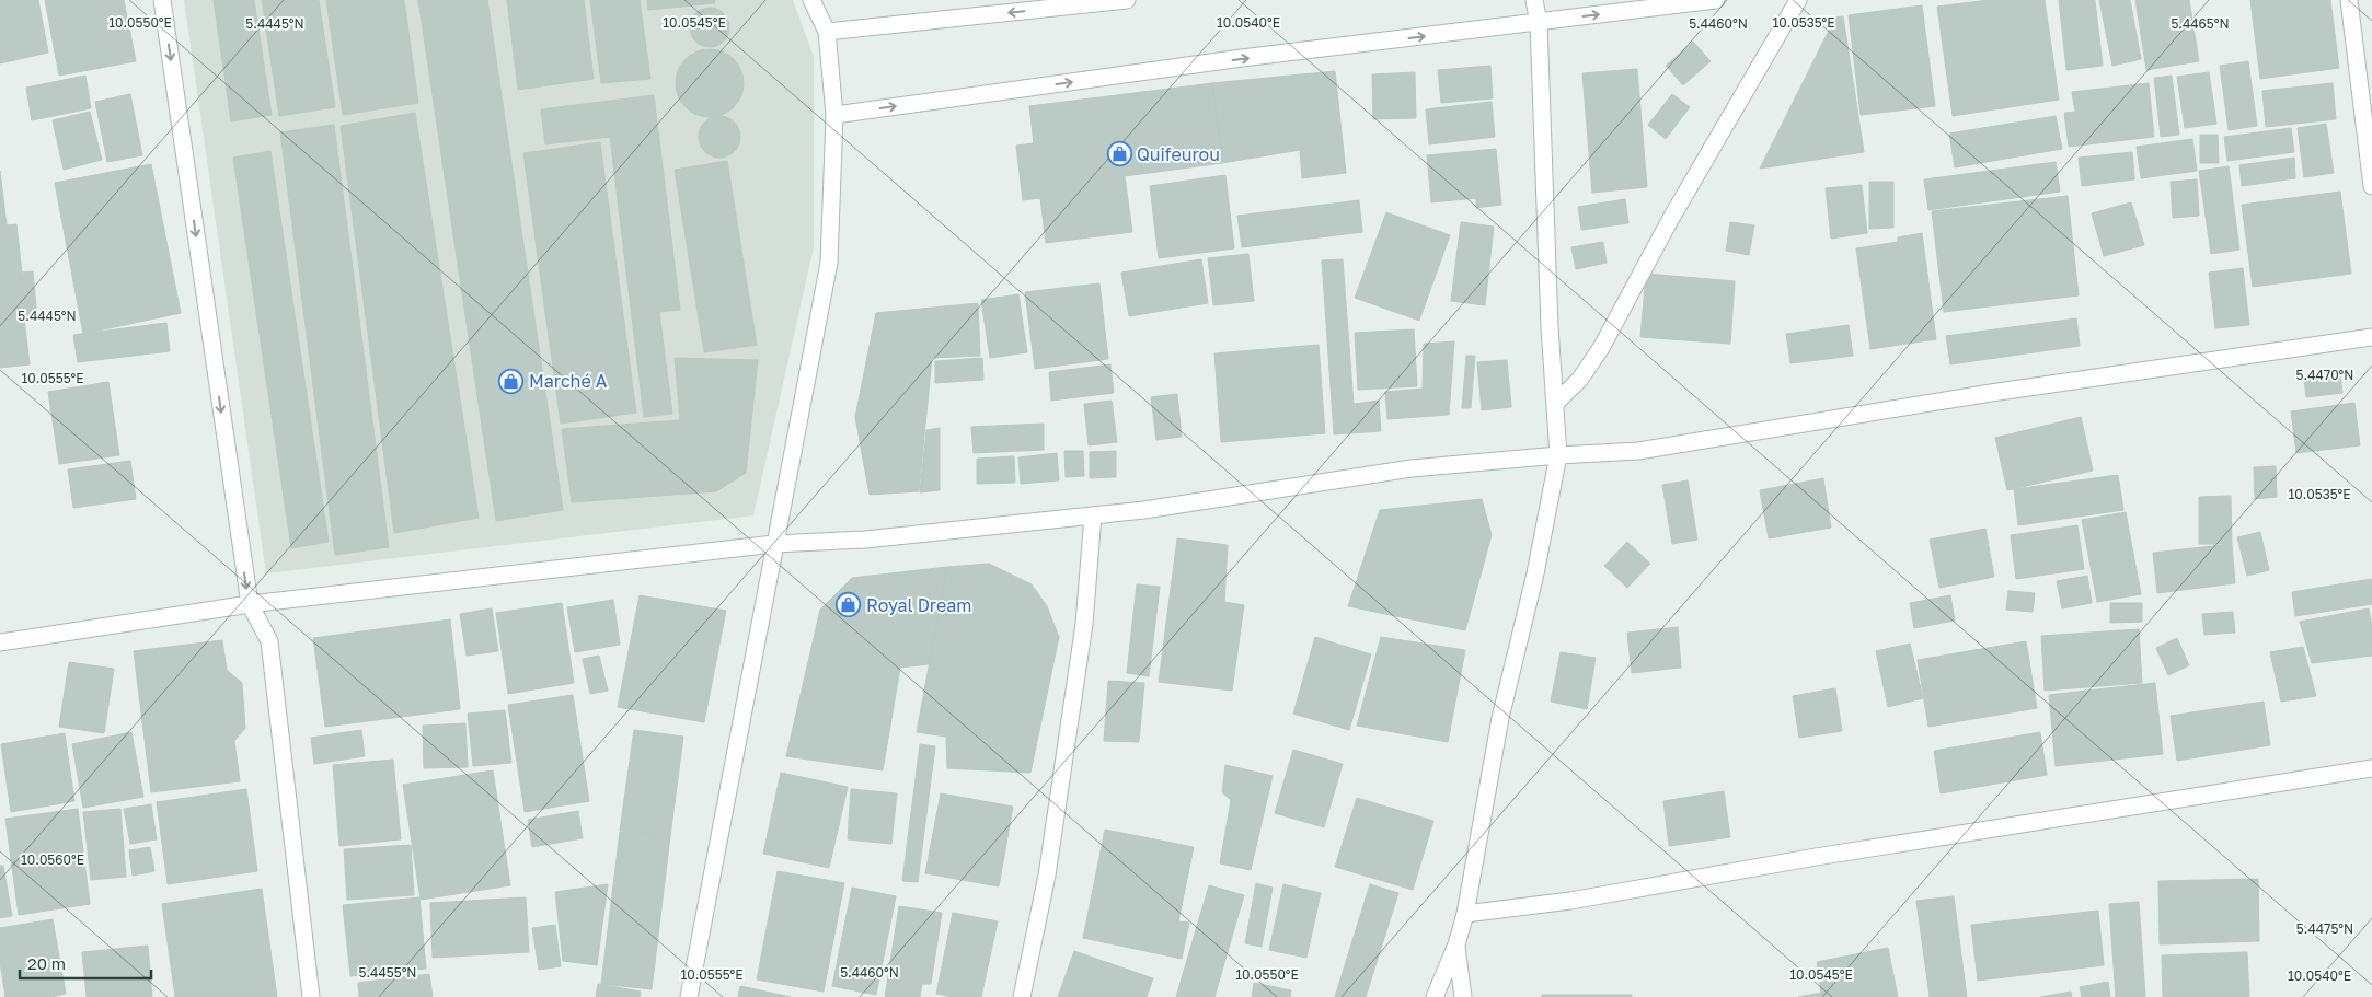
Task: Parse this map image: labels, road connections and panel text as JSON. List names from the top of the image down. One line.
{"places":{"shop":["Quifeurou","Marché A","Royal Dream"]},"scale_bar":"20 m","coordinates":["10.0550°E","10.0545°E","10.0540°E","10.0535°E","5.4445°N","5.4460°N","5.4465°N","5.4470°N","10.0555°E","10.0560°E","5.4475°N","5.4455°N"]}
